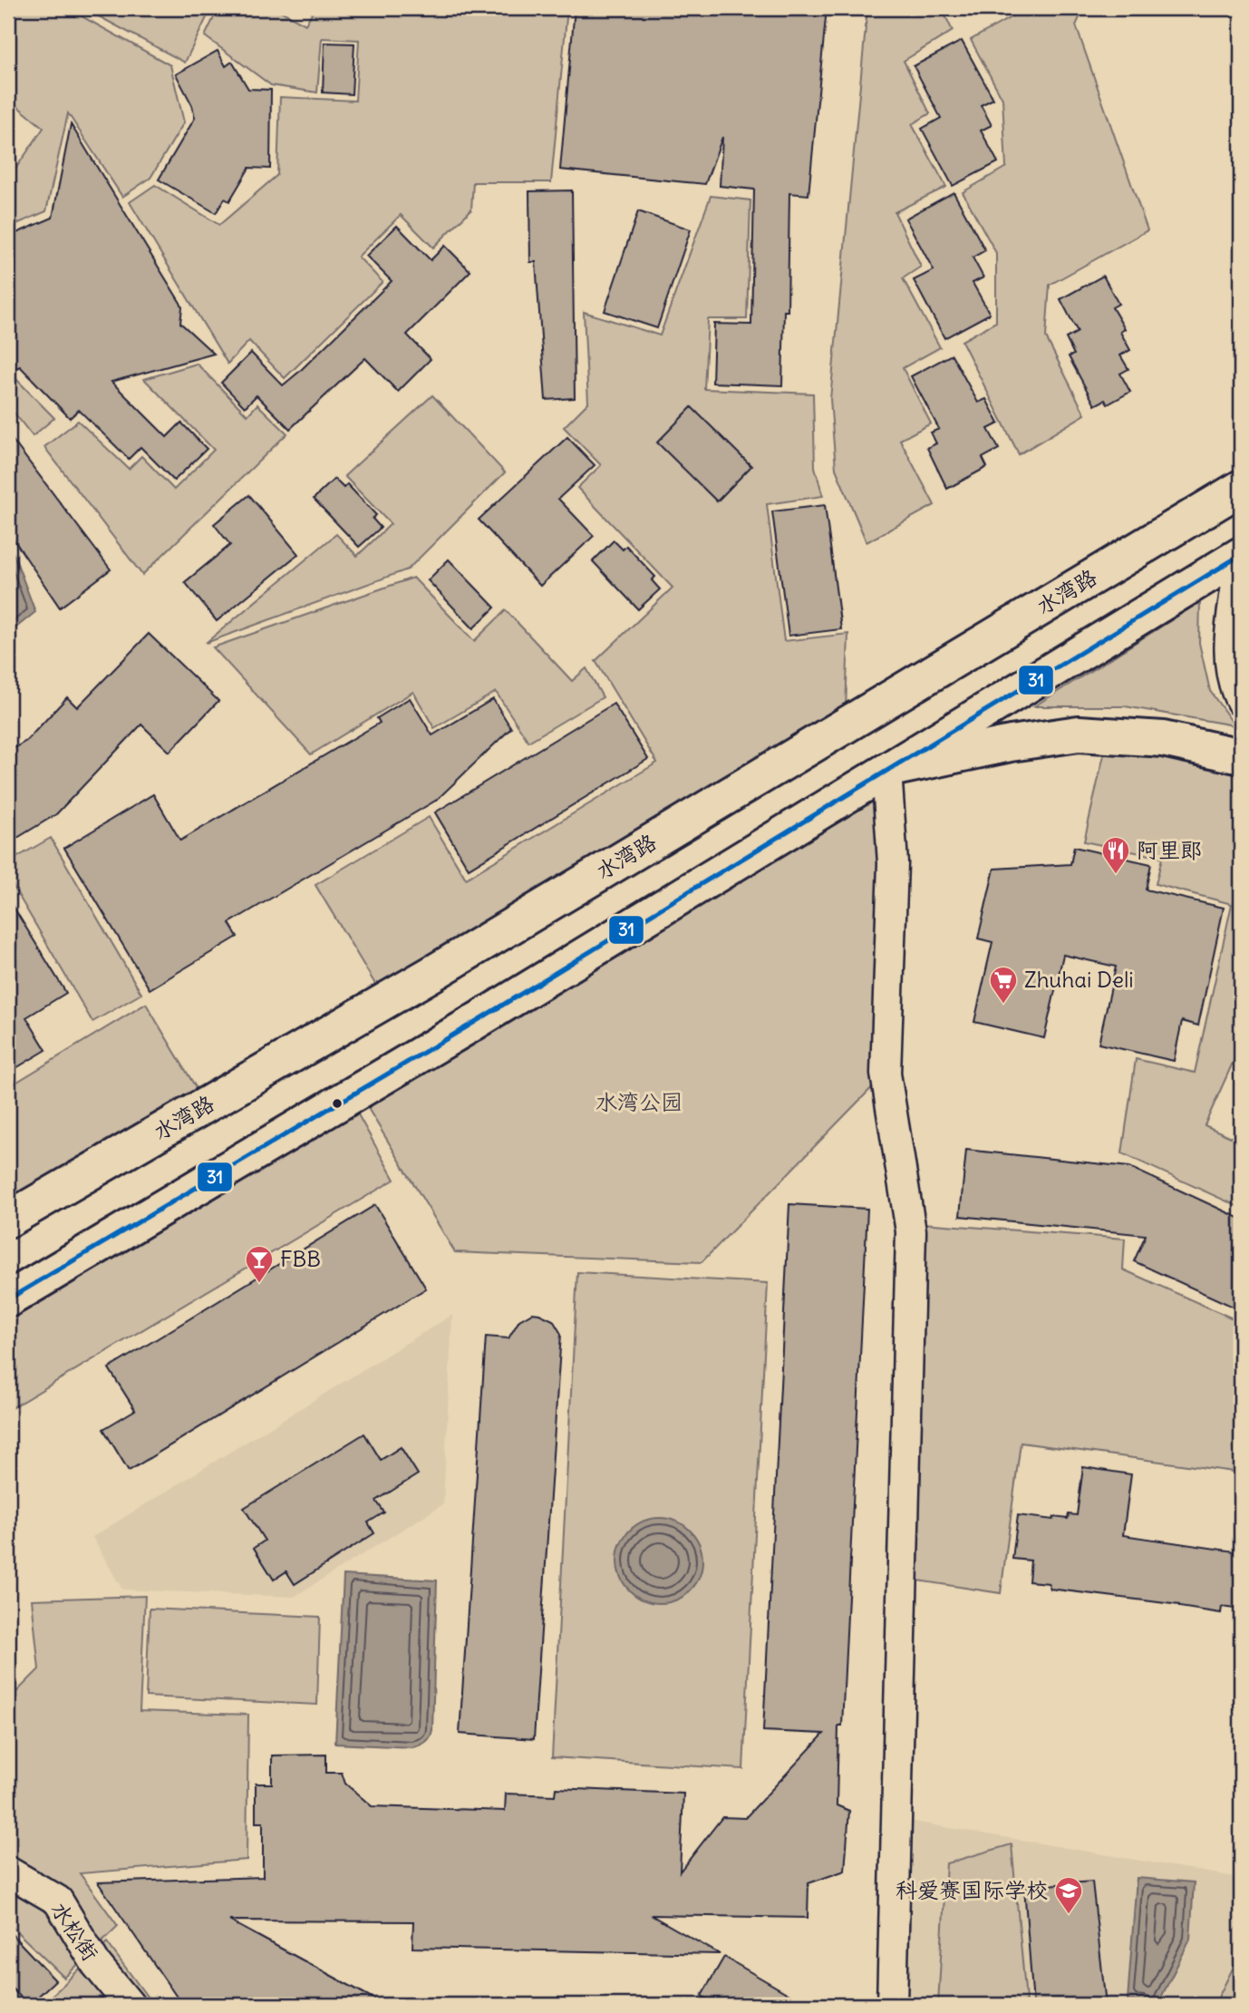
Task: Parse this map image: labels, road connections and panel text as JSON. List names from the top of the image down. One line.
{"streets":{"main road":["水湾路"],"street":["水松街"]},"parks":["水湾公园"],"places":{"restaurant":["阿里郎"],"supermarket":["Zhuhai Deli"],"bar":["FBB"],"school or university":["科爱赛国际学校"]},"lines":["transit line 31"]}
